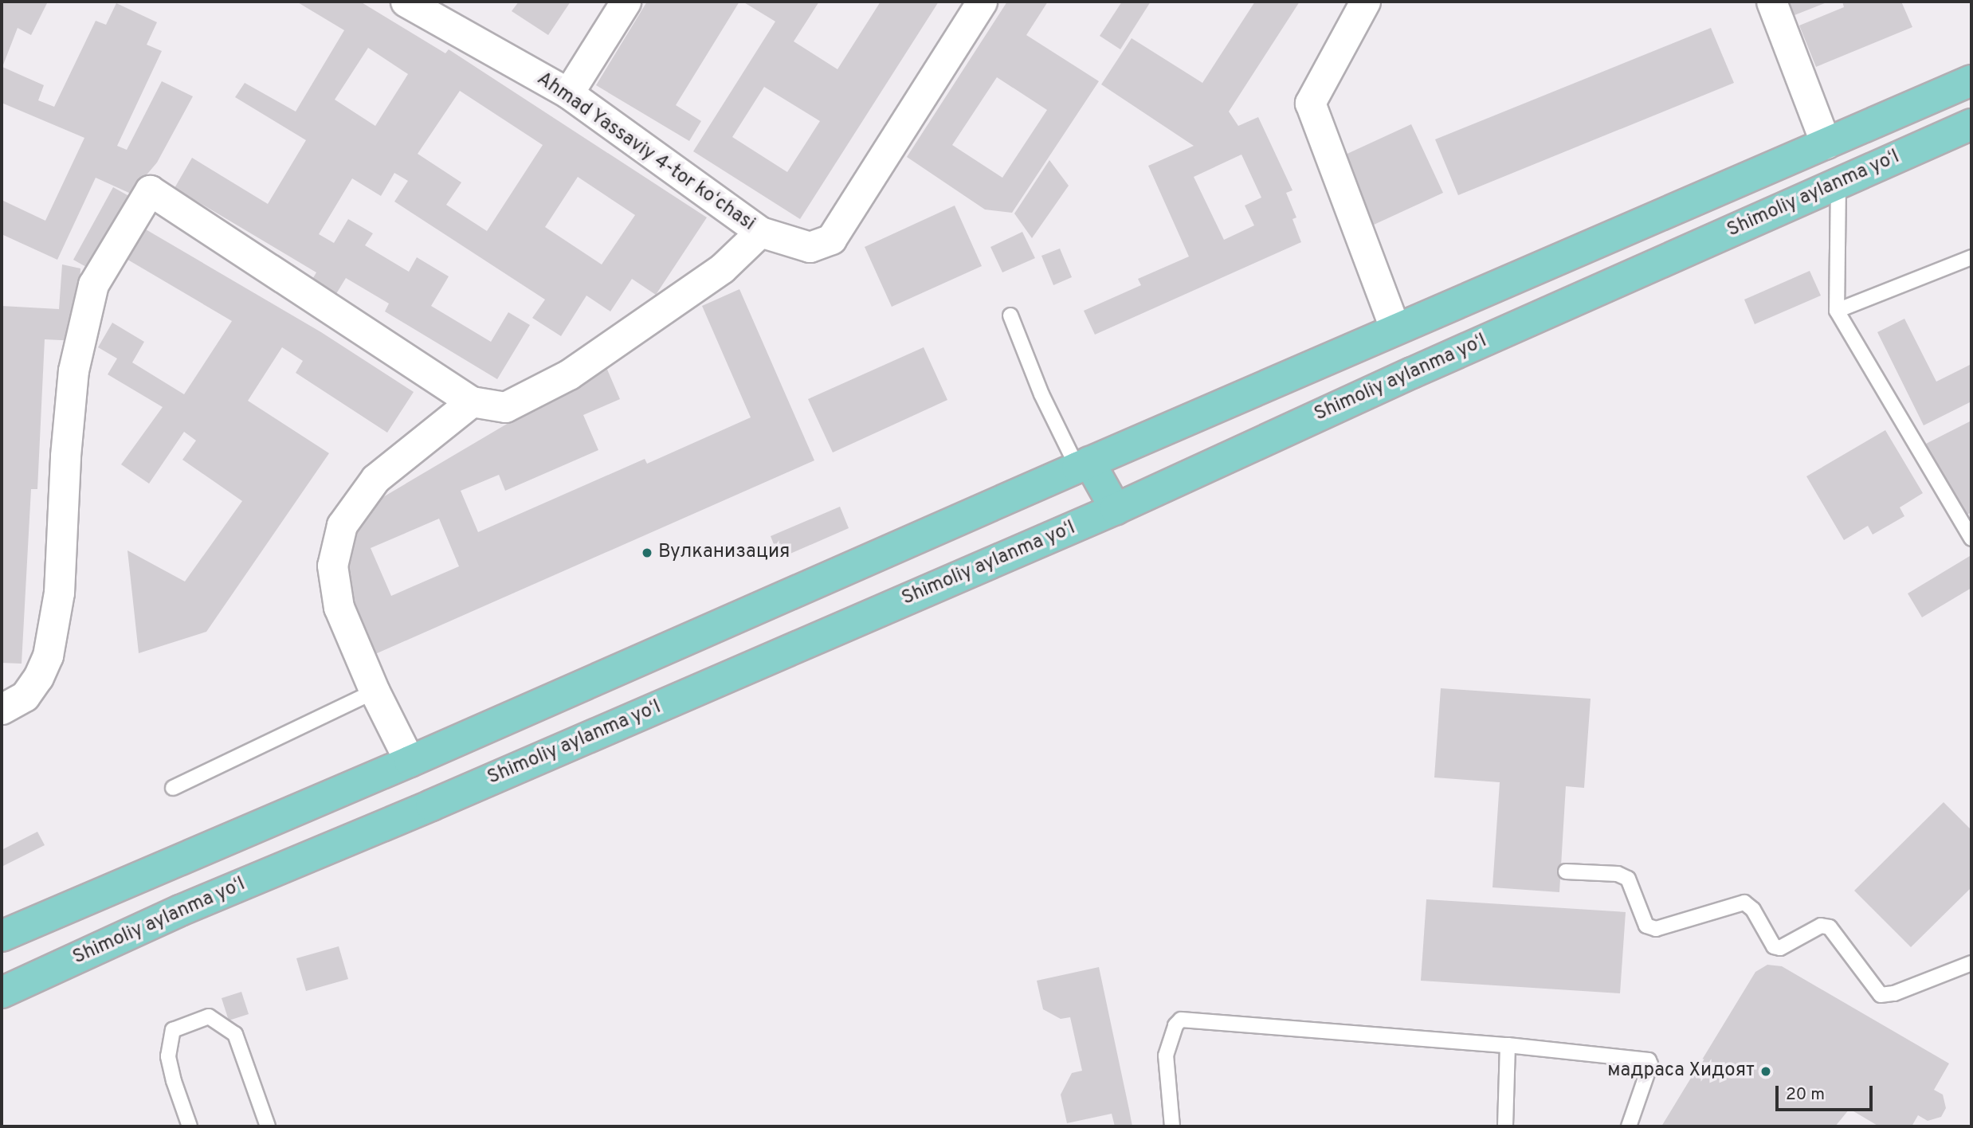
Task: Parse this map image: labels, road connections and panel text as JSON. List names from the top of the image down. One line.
{"streets":{"main road":["Shimoliy aylanma yoʻl"],"street":["Ahmad Yassaviy 4-tor koʻchasi"]},"places":["Вулканизация","мадраса Хидоят"],"scale_bar":"20 m"}
